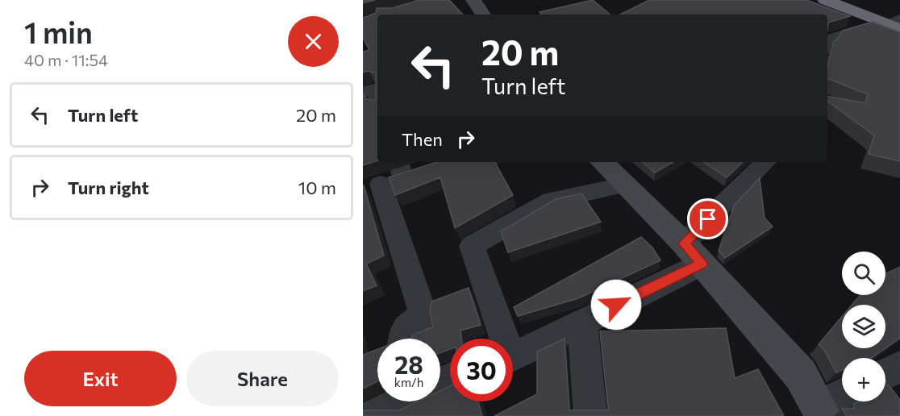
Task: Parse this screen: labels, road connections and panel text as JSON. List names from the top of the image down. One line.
{"page":{"heading":["1 min","40 m · 11:54"],"turn":["20 m","Turn left"],"list":[{"name":"Turn left","value":"20 m"},{"name":"Turn right","value":"10 m"}],"then":"Then","map_buttons":"+","speed":"28 km/h","limit":"30","buttons":["Exit","Share"]}}
